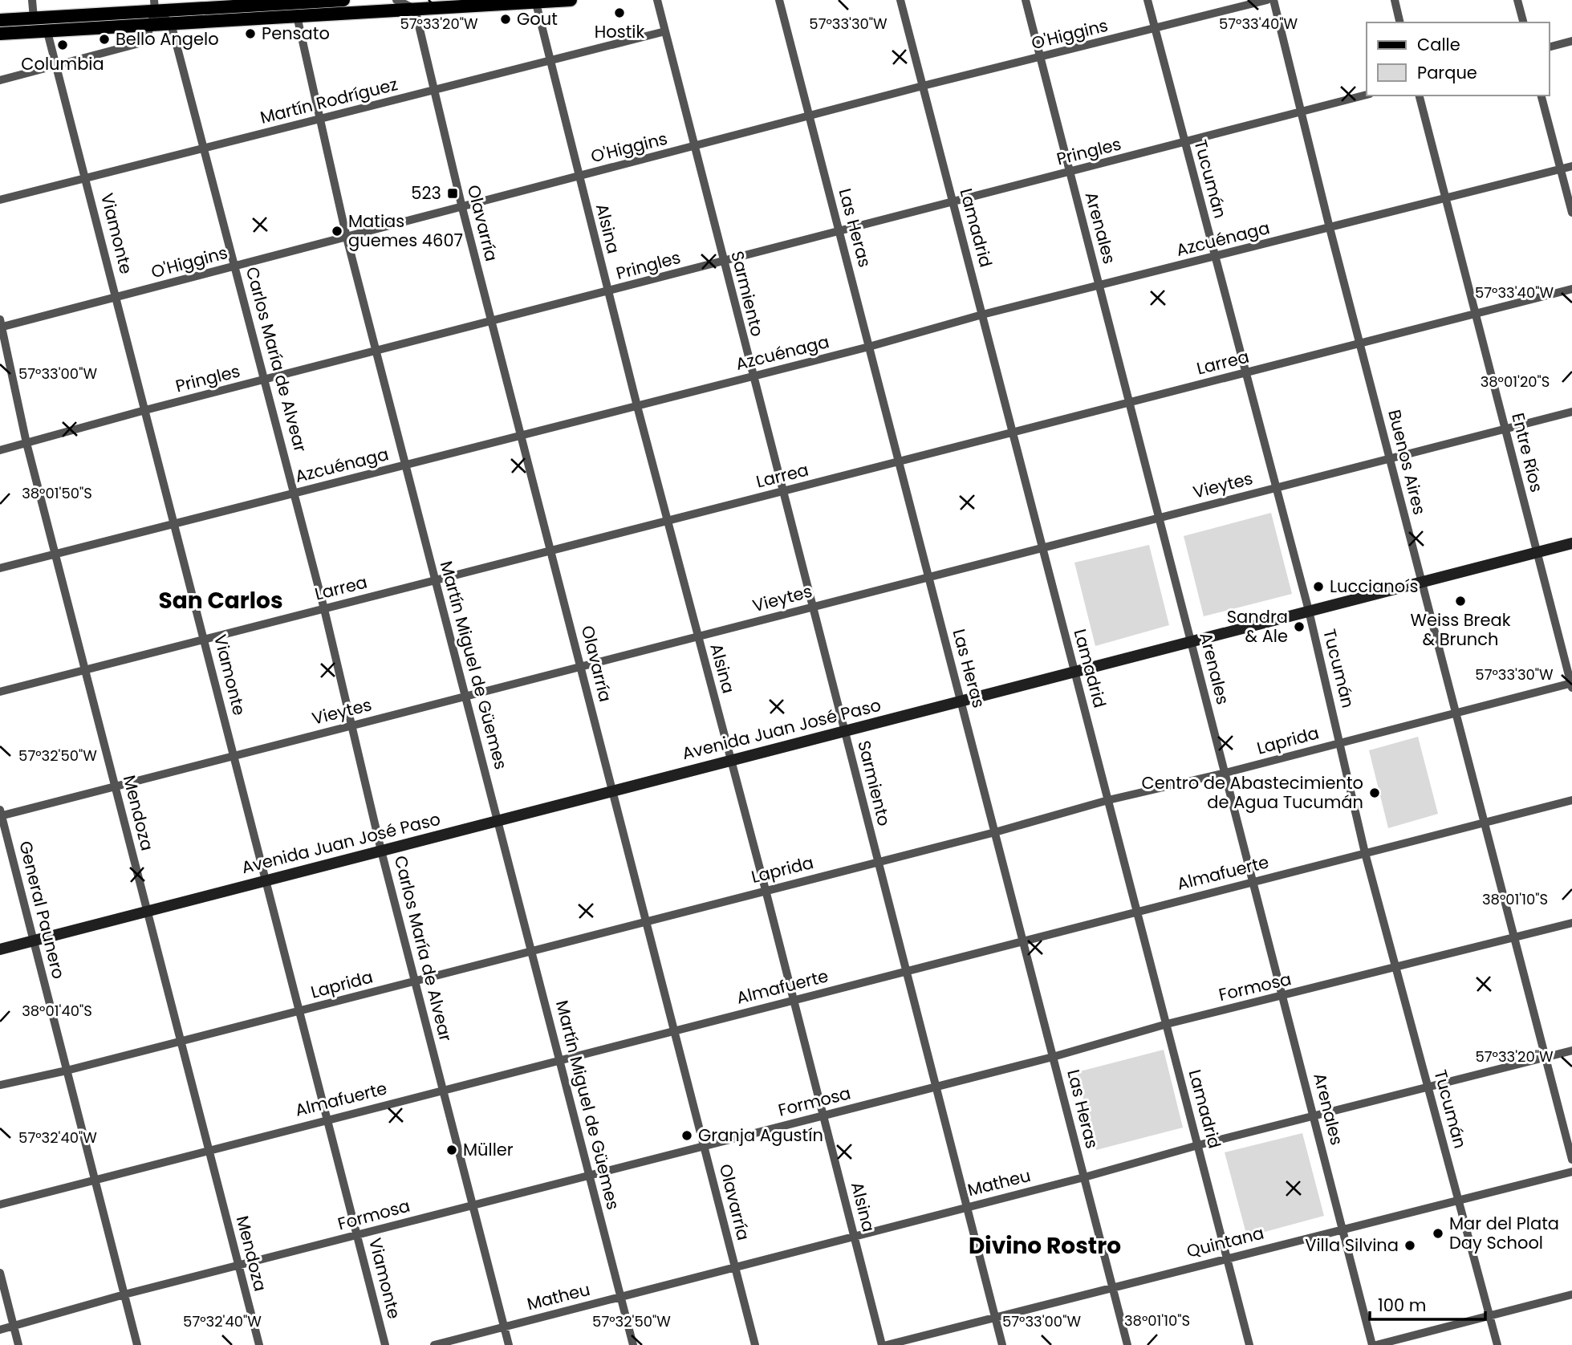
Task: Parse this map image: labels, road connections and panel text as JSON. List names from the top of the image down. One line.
{"streets":{"main road":["Avenida Juan José Paso"],"street":["O'Higgins","Martín Rodríguez","Pringles","Tucumán","Olavarría","Las Heras","Lamadrid","Arenales","Alsina","Viamonte","Azcuénaga","Sarmiento","Carlos María de Alvear","Larrea","Entre Ríos","Buenos Aires","Vieytes","Martín Miguel de Güemes","Laprida","Mendoza","Almafuerte","General Paunero","Formosa","Matheu","Quintana"]},"crossings":[["O'Higgins","Tucumán"],["O'Higgins","Olavarría"],["O'Higgins","Las Heras"],["O'Higgins","Lamadrid"],["O'Higgins","Arenales"],["O'Higgins","Alsina"],["O'Higgins","Viamonte"],["O'Higgins","Sarmiento"],["O'Higgins","Carlos María de Alvear"],["O'Higgins","Martín Miguel de Güemes"],["O'Higgins","Mendoza"],["Martín Rodríguez","Olavarría"],["Martín Rodríguez","Alsina"],["Martín Rodríguez","Viamonte"],["Martín Rodríguez","Sarmiento"],["Martín Rodríguez","Carlos María de Alvear"],["Martín Rodríguez","Martín Miguel de Güemes"],["Pringles","Tucumán"],["Pringles","Olavarría"],["Pringles","Las Heras"],["Pringles","Lamadrid"],["Pringles","Arenales"],["Pringles","Alsina"],["Pringles","Viamonte"],["Pringles","Sarmiento"],["Pringles","Carlos María de Alvear"],["Pringles","Buenos Aires"],["Pringles","Martín Miguel de Güemes"],["Pringles","Mendoza"],["Tucumán","Azcuénaga"],["Tucumán","Larrea"],["Tucumán","Vieytes"],["Tucumán","Avenida Juan José Paso"],["Tucumán","Laprida"],["Tucumán","Almafuerte"],["Tucumán","Formosa"],["Tucumán","Matheu"],["Tucumán","Quintana"],["Olavarría","Azcuénaga"],["Olavarría","Larrea"],["Olavarría","Vieytes"],["Olavarría","Avenida Juan José Paso"],["Olavarría","Laprida"],["Olavarría","Almafuerte"],["Olavarría","Formosa"],["Olavarría","Matheu"],["Las Heras","Azcuénaga"],["Las Heras","Larrea"],["Las Heras","Vieytes"],["Las Heras","Avenida Juan José Paso"],["Las Heras","Laprida"],["Las Heras","Almafuerte"],["Las Heras","Formosa"],["Las Heras","Matheu"],["Las Heras","Quintana"],["Lamadrid","Azcuénaga"],["Lamadrid","Larrea"],["Lamadrid","Vieytes"],["Lamadrid","Avenida Juan José Paso"],["Lamadrid","Laprida"],["Lamadrid","Almafuerte"],["Lamadrid","Formosa"],["Lamadrid","Matheu"],["Lamadrid","Quintana"],["Arenales","Azcuénaga"],["Arenales","Larrea"],["Arenales","Vieytes"],["Arenales","Avenida Juan José Paso"],["Arenales","Laprida"],["Arenales","Almafuerte"],["Arenales","Formosa"],["Arenales","Matheu"],["Arenales","Quintana"],["Alsina","Azcuénaga"],["Alsina","Larrea"],["Alsina","Vieytes"],["Alsina","Avenida Juan José Paso"],["Alsina","Laprida"],["Alsina","Almafuerte"],["Alsina","Formosa"],["Alsina","Matheu"],["Viamonte","Azcuénaga"],["Viamonte","Larrea"],["Viamonte","Vieytes"],["Viamonte","Avenida Juan José Paso"],["Viamonte","Laprida"],["Viamonte","Almafuerte"],["Viamonte","Formosa"],["Azcuénaga","Sarmiento"],["Azcuénaga","Carlos María de Alvear"],["Azcuénaga","Entre Ríos"],["Azcuénaga","Buenos Aires"],["Azcuénaga","Martín Miguel de Güemes"],["Azcuénaga","Mendoza"],["Sarmiento","Larrea"],["Sarmiento","Vieytes"],["Sarmiento","Avenida Juan José Paso"],["Sarmiento","Laprida"],["Sarmiento","Almafuerte"],["Sarmiento","Formosa"],["Sarmiento","Matheu"],["Sarmiento","Quintana"],["Carlos María de Alvear","Larrea"],["Carlos María de Alvear","Vieytes"],["Carlos María de Alvear","Avenida Juan José Paso"],["Carlos María de Alvear","Laprida"],["Carlos María de Alvear","Almafuerte"],["Carlos María de Alvear","Formosa"],["Carlos María de Alvear","Matheu"],["Larrea","Entre Ríos"],["Larrea","Buenos Aires"],["Larrea","Martín Miguel de Güemes"],["Larrea","Mendoza"],["Entre Ríos","Vieytes"],["Entre Ríos","Avenida Juan José Paso"],["Entre Ríos","Laprida"],["Buenos Aires","Vieytes"],["Buenos Aires","Avenida Juan José Paso"],["Buenos Aires","Laprida"],["Buenos Aires","Almafuerte"],["Buenos Aires","Formosa"],["Buenos Aires","Matheu"],["Vieytes","Martín Miguel de Güemes"],["Vieytes","Mendoza"],["Vieytes","General Paunero"],["Martín Miguel de Güemes","Avenida Juan José Paso"],["Martín Miguel de Güemes","Laprida"],["Martín Miguel de Güemes","Almafuerte"],["Martín Miguel de Güemes","Formosa"],["Martín Miguel de Güemes","Matheu"],["Avenida Juan José Paso","Mendoza"],["Avenida Juan José Paso","General Paunero"],["Laprida","Mendoza"],["Laprida","General Paunero"],["Mendoza","Almafuerte"],["Mendoza","Formosa"],["Almafuerte","General Paunero"],["General Paunero","Formosa"]],"districts":["San Carlos","Divino Rostro"],"places":{"other":["Hostik","Gout","Pensato","Bello Angelo","Columbia","Matias guemes 4607","Lucciano´s","Weiss Break & Brunch","Sandra & Ale","Centro de Abastecimiento de Agua Tucumán","Granja Agustín","Müller","Mar del Plata Day School","Villa Silvina"],"transit":["523"]},"legend":["Calle","Parque"],"scale_bar":"100 m","coordinates":["57°33'20\"W","57°33'30\"W","57°33'40\"W","57°33'00\"W","38°01'20\"S","38°01'50\"S","57°32'50\"W","38°01'10\"S","38°01'40\"S","57°32'40\"W"]}
